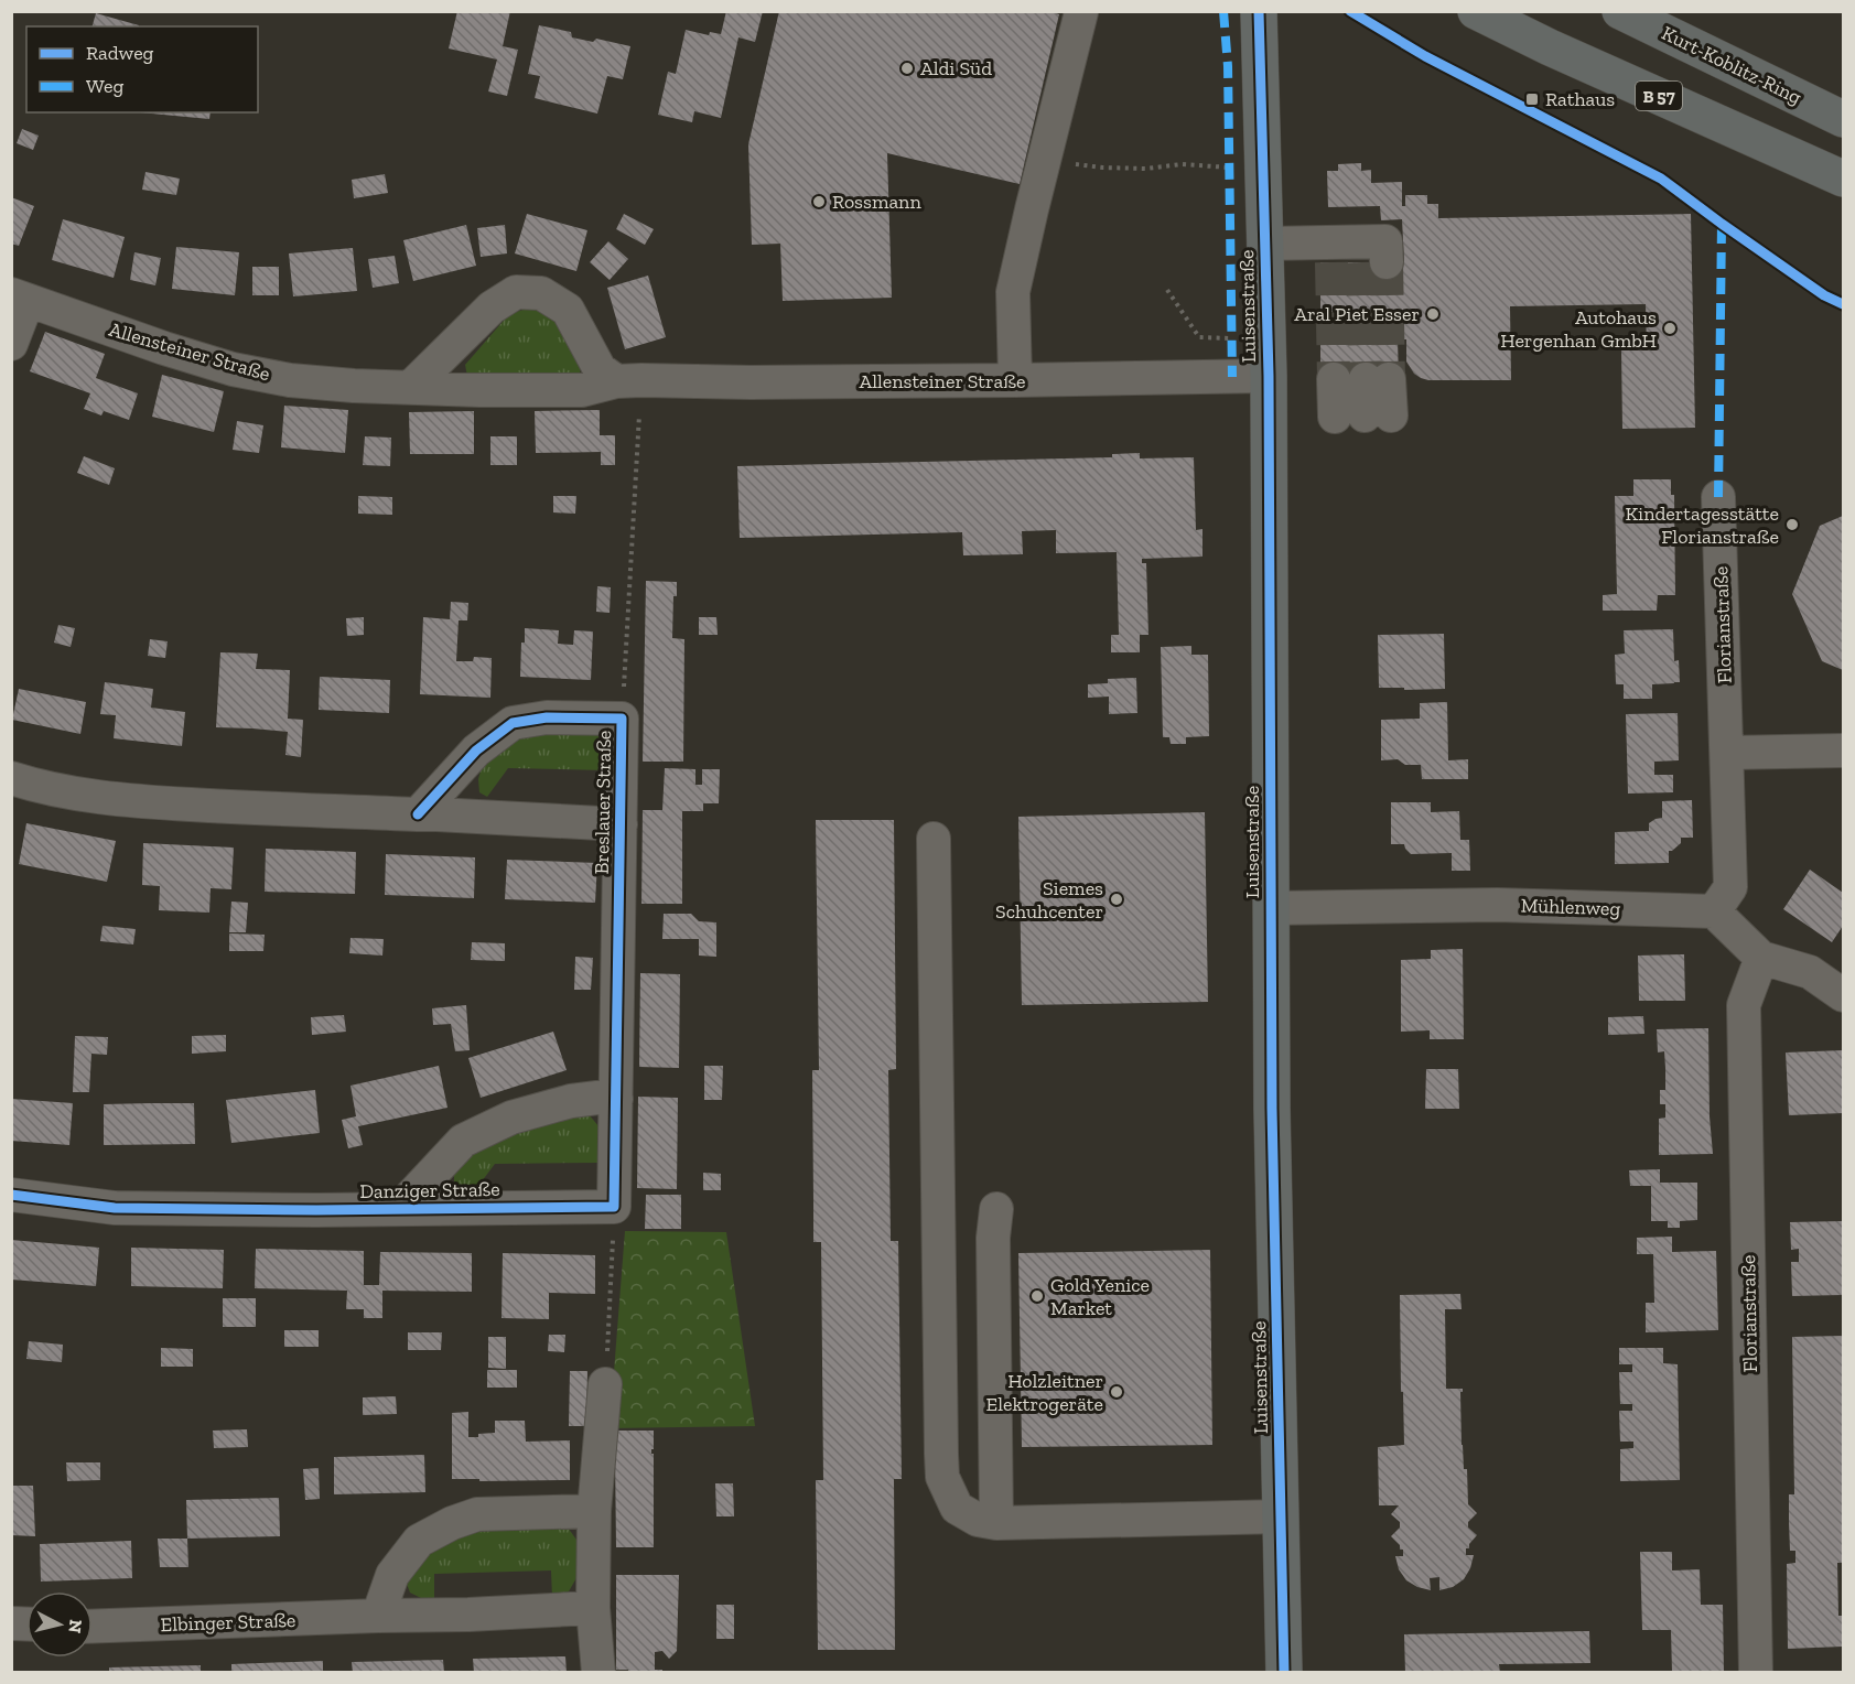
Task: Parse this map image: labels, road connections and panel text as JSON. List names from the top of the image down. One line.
{"streets":{"main road":["Kurt-Koblitz-Ring","B 57","Luisenstraße"],"street":["Allensteiner Straße","Florianstraße","Breslauer Straße","Mühlenweg","Danziger Straße","Elbinger Straße"]},"crossings":[["Luisenstraße","Allensteiner Straße"],["Luisenstraße","Mühlenweg"],["Florianstraße","Mühlenweg"],["Breslauer Straße","Danziger Straße"]],"places":{"other":["Aldi Süd","Rossmann","Aral Piet Esser","Autohaus Hergenhan GmbH","Kindertagesstätte Florianstraße","Siemes Schuhcenter","Gold Yenice Market","Holzleitner Elektrogeräte"],"transit":["Rathaus"]},"legend":["Radweg","Weg"],"north":"right"}
